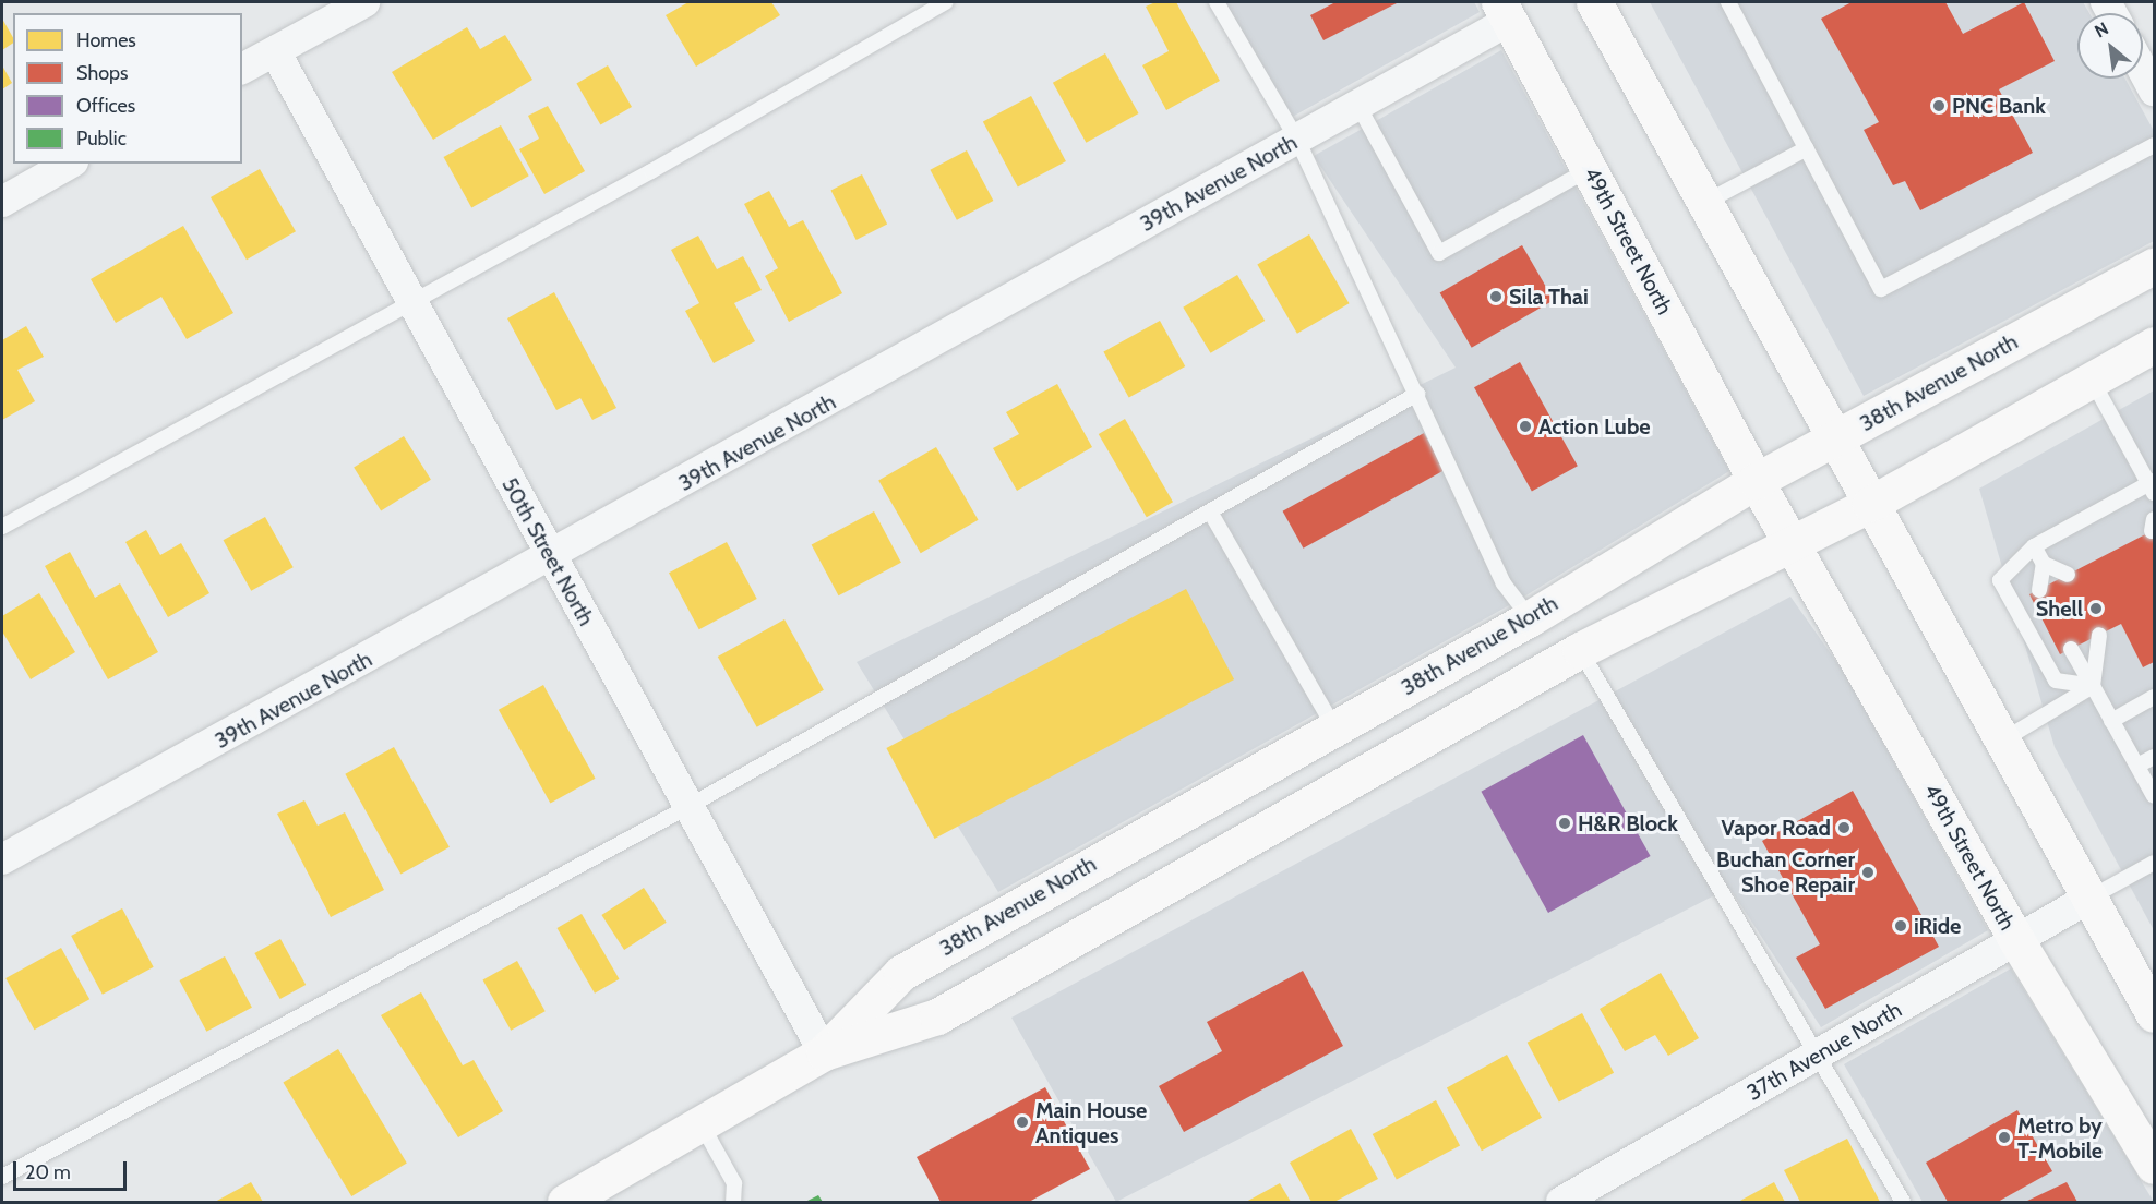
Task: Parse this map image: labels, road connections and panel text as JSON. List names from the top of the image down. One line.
{"streets":{"main road":["49th Street North","38th Avenue North"],"street":["39th Avenue North","50th Street North","37th Avenue North"]},"crossings":[["39th Avenue North","49th Street North"],["39th Avenue North","50th Street North"],["49th Street North","38th Avenue North"],["49th Street North","37th Avenue North"],["38th Avenue North","50th Street North"]],"places":["PNC Bank","Sila Thai","Action Lube","Shell","H&R Block","Vapor Road","Buchan Corner Shoe Repair","iRide","Main House Antiques","Metro by T-Mobile"],"legend":["Homes","Shops","Offices","Public"],"scale_bar":"20 m","north":"top left"}
